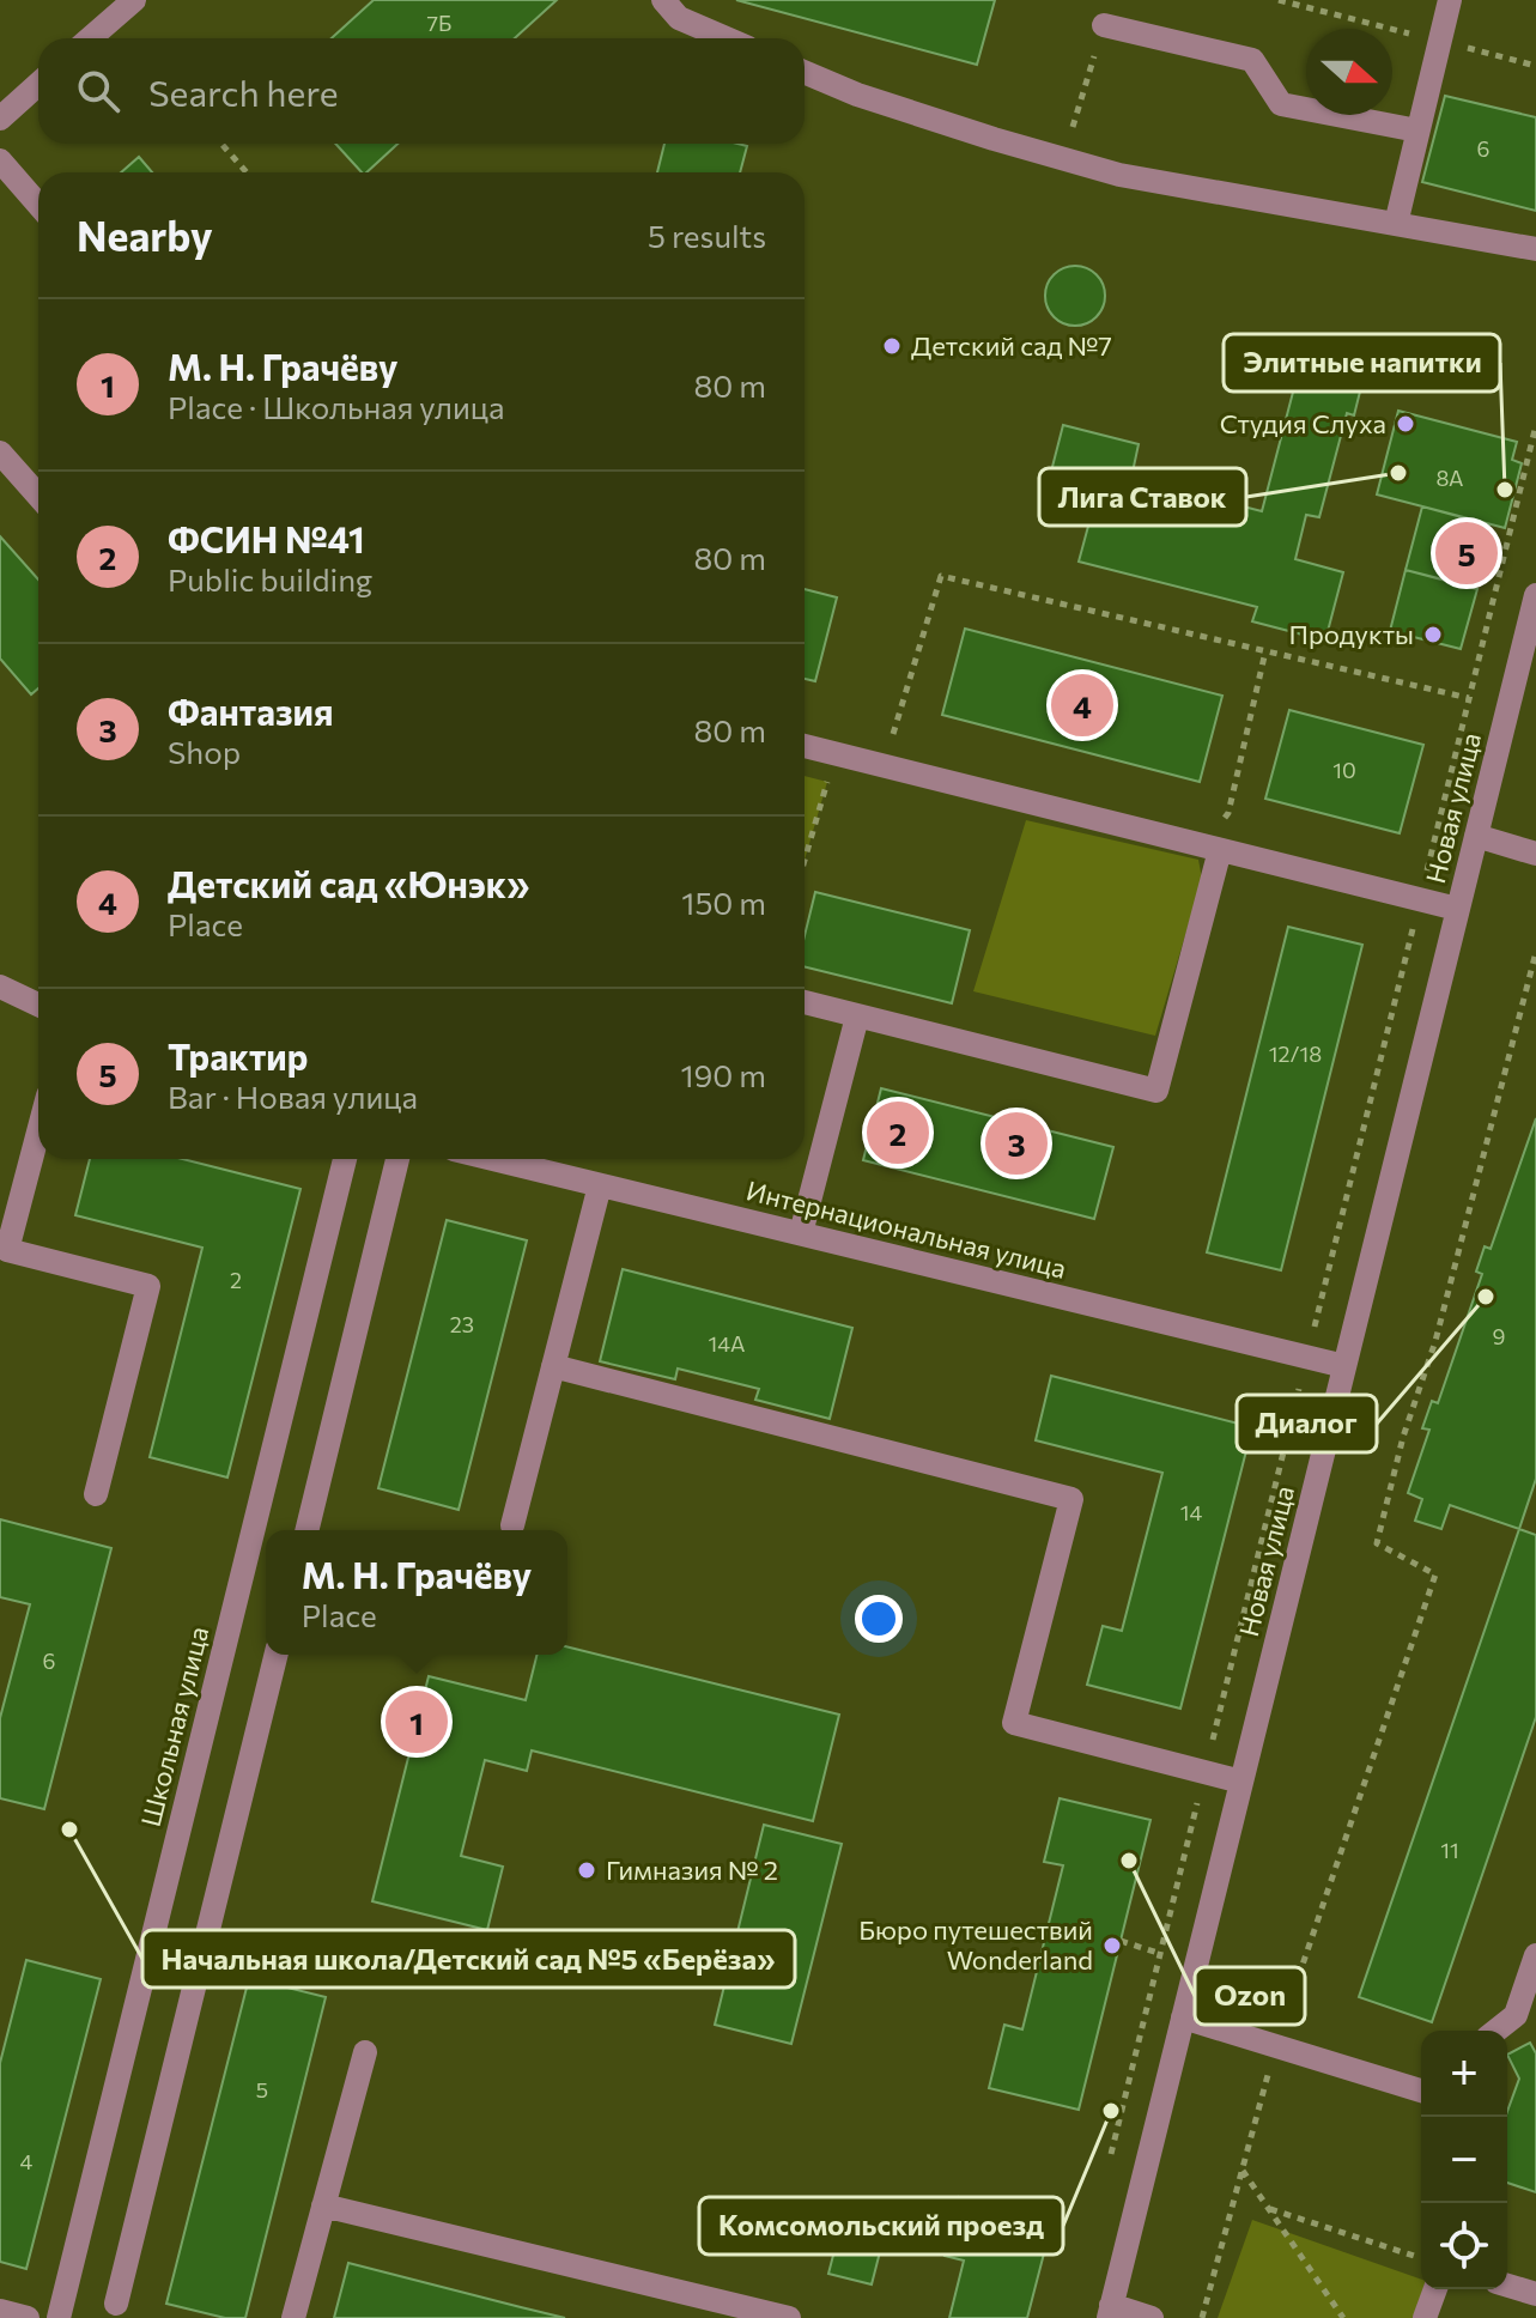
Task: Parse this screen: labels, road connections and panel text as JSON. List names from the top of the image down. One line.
{"streets":{"street":["Новая улица","Интернациональная улица","Школьная улица"]},"crossings":[["Новая улица","Интернациональная улица"]],"places":["Детский сад №7","Студия Слуха","Лига Ставок","Элитные напитки","Продукты","Диалог","Начальная школа/Детский сад №5 «Берёза»","Ozon","Гимназия № 2","Бюро путешествий Wonderland","Комсомольский проезд"],"house_numbers":["7Б","6","8А","10","12/18","2","23","9","14А","14","6","11","5","4"],"north":"right","page":{"search":"Search here","heading":["Nearby","5 results"],"list":[{"mark":"1","name":"М. Н. Грачёву","note":"Place · Школьная улица","value":"80 m"},{"mark":"2","name":"ФСИН №41","note":"Public building","value":"80 m"},{"mark":"3","name":"Фантазия","note":"Shop","value":"80 m"},{"mark":"4","name":"Детский сад «Юнэк»","note":"Place","value":"150 m"},{"mark":"5","name":"Трактир","note":"Bar · Новая улица","value":"190 m"}],"pins":["5","4","2","3","1"],"popup":["М. Н. Грачёву","Place"],"map_buttons":["+","−"]}}
